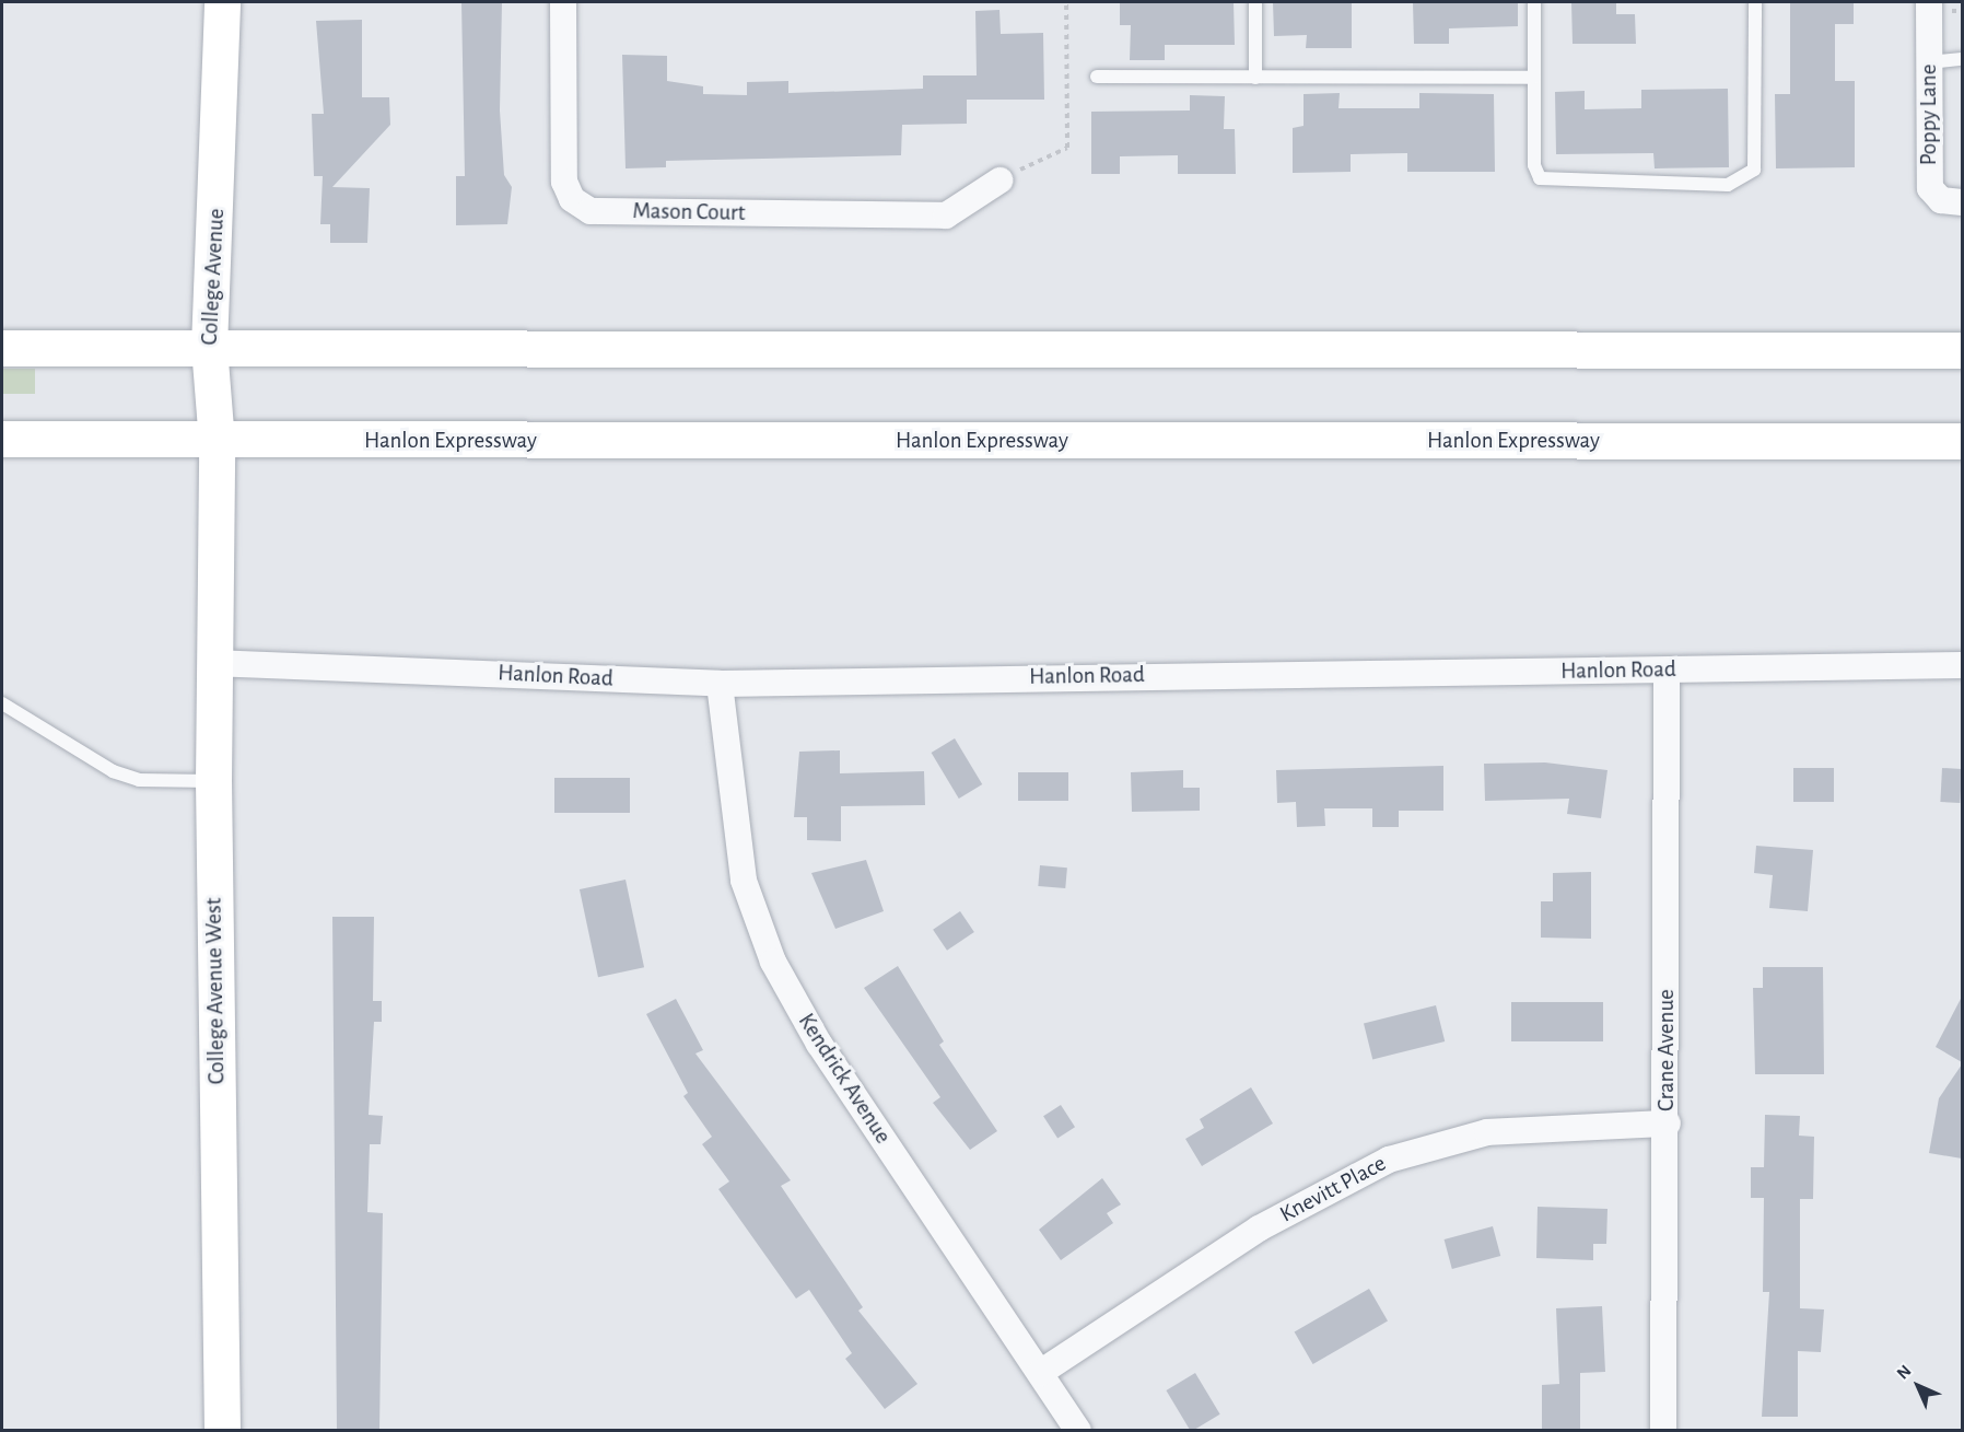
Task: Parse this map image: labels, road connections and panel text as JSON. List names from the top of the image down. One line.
{"streets":{"main road":["College Avenue","Hanlon Expressway","College Avenue West"],"street":["Poppy Lane","Mason Court","Hanlon Road","Crane Avenue","Kendrick Avenue","Knevitt Place"]},"crossings":[["College Avenue","Hanlon Expressway"],["College Avenue","College Avenue West"],["Hanlon Road","College Avenue West"],["Hanlon Road","Crane Avenue"],["Hanlon Road","Kendrick Avenue"],["Crane Avenue","Knevitt Place"],["Kendrick Avenue","Knevitt Place"]],"north":"top left"}
